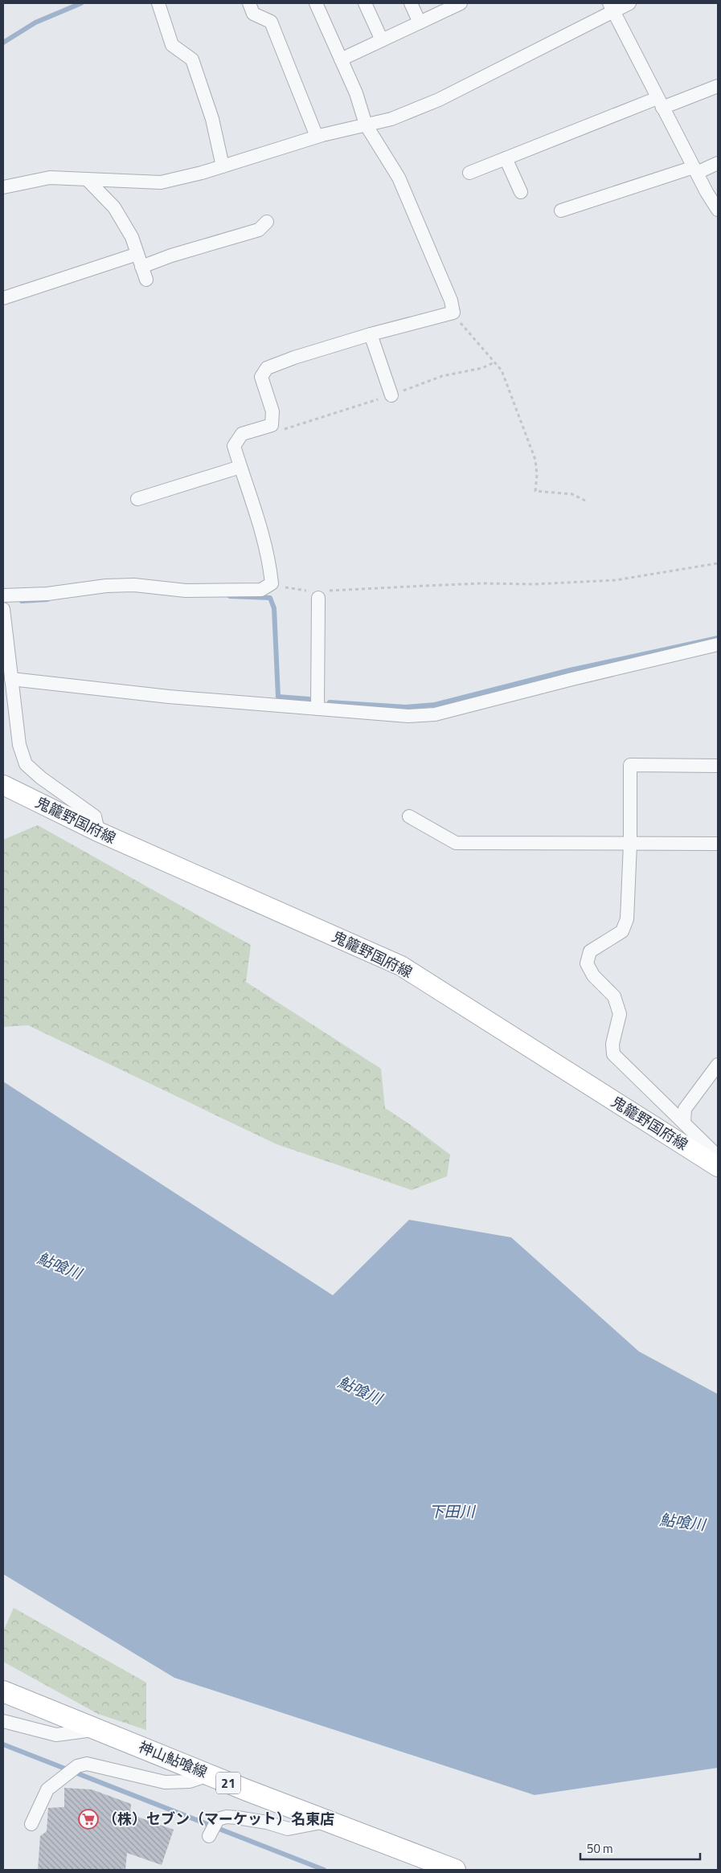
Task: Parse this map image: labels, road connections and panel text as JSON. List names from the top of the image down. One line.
{"streets":{"main road":["鬼籠野国府線","神山鮎喰線","21"]},"water":["鮎喰川","下田川"],"places":{"supermarket":["（株）セブン（マーケット）名東店"]},"scale_bar":"50 m"}
